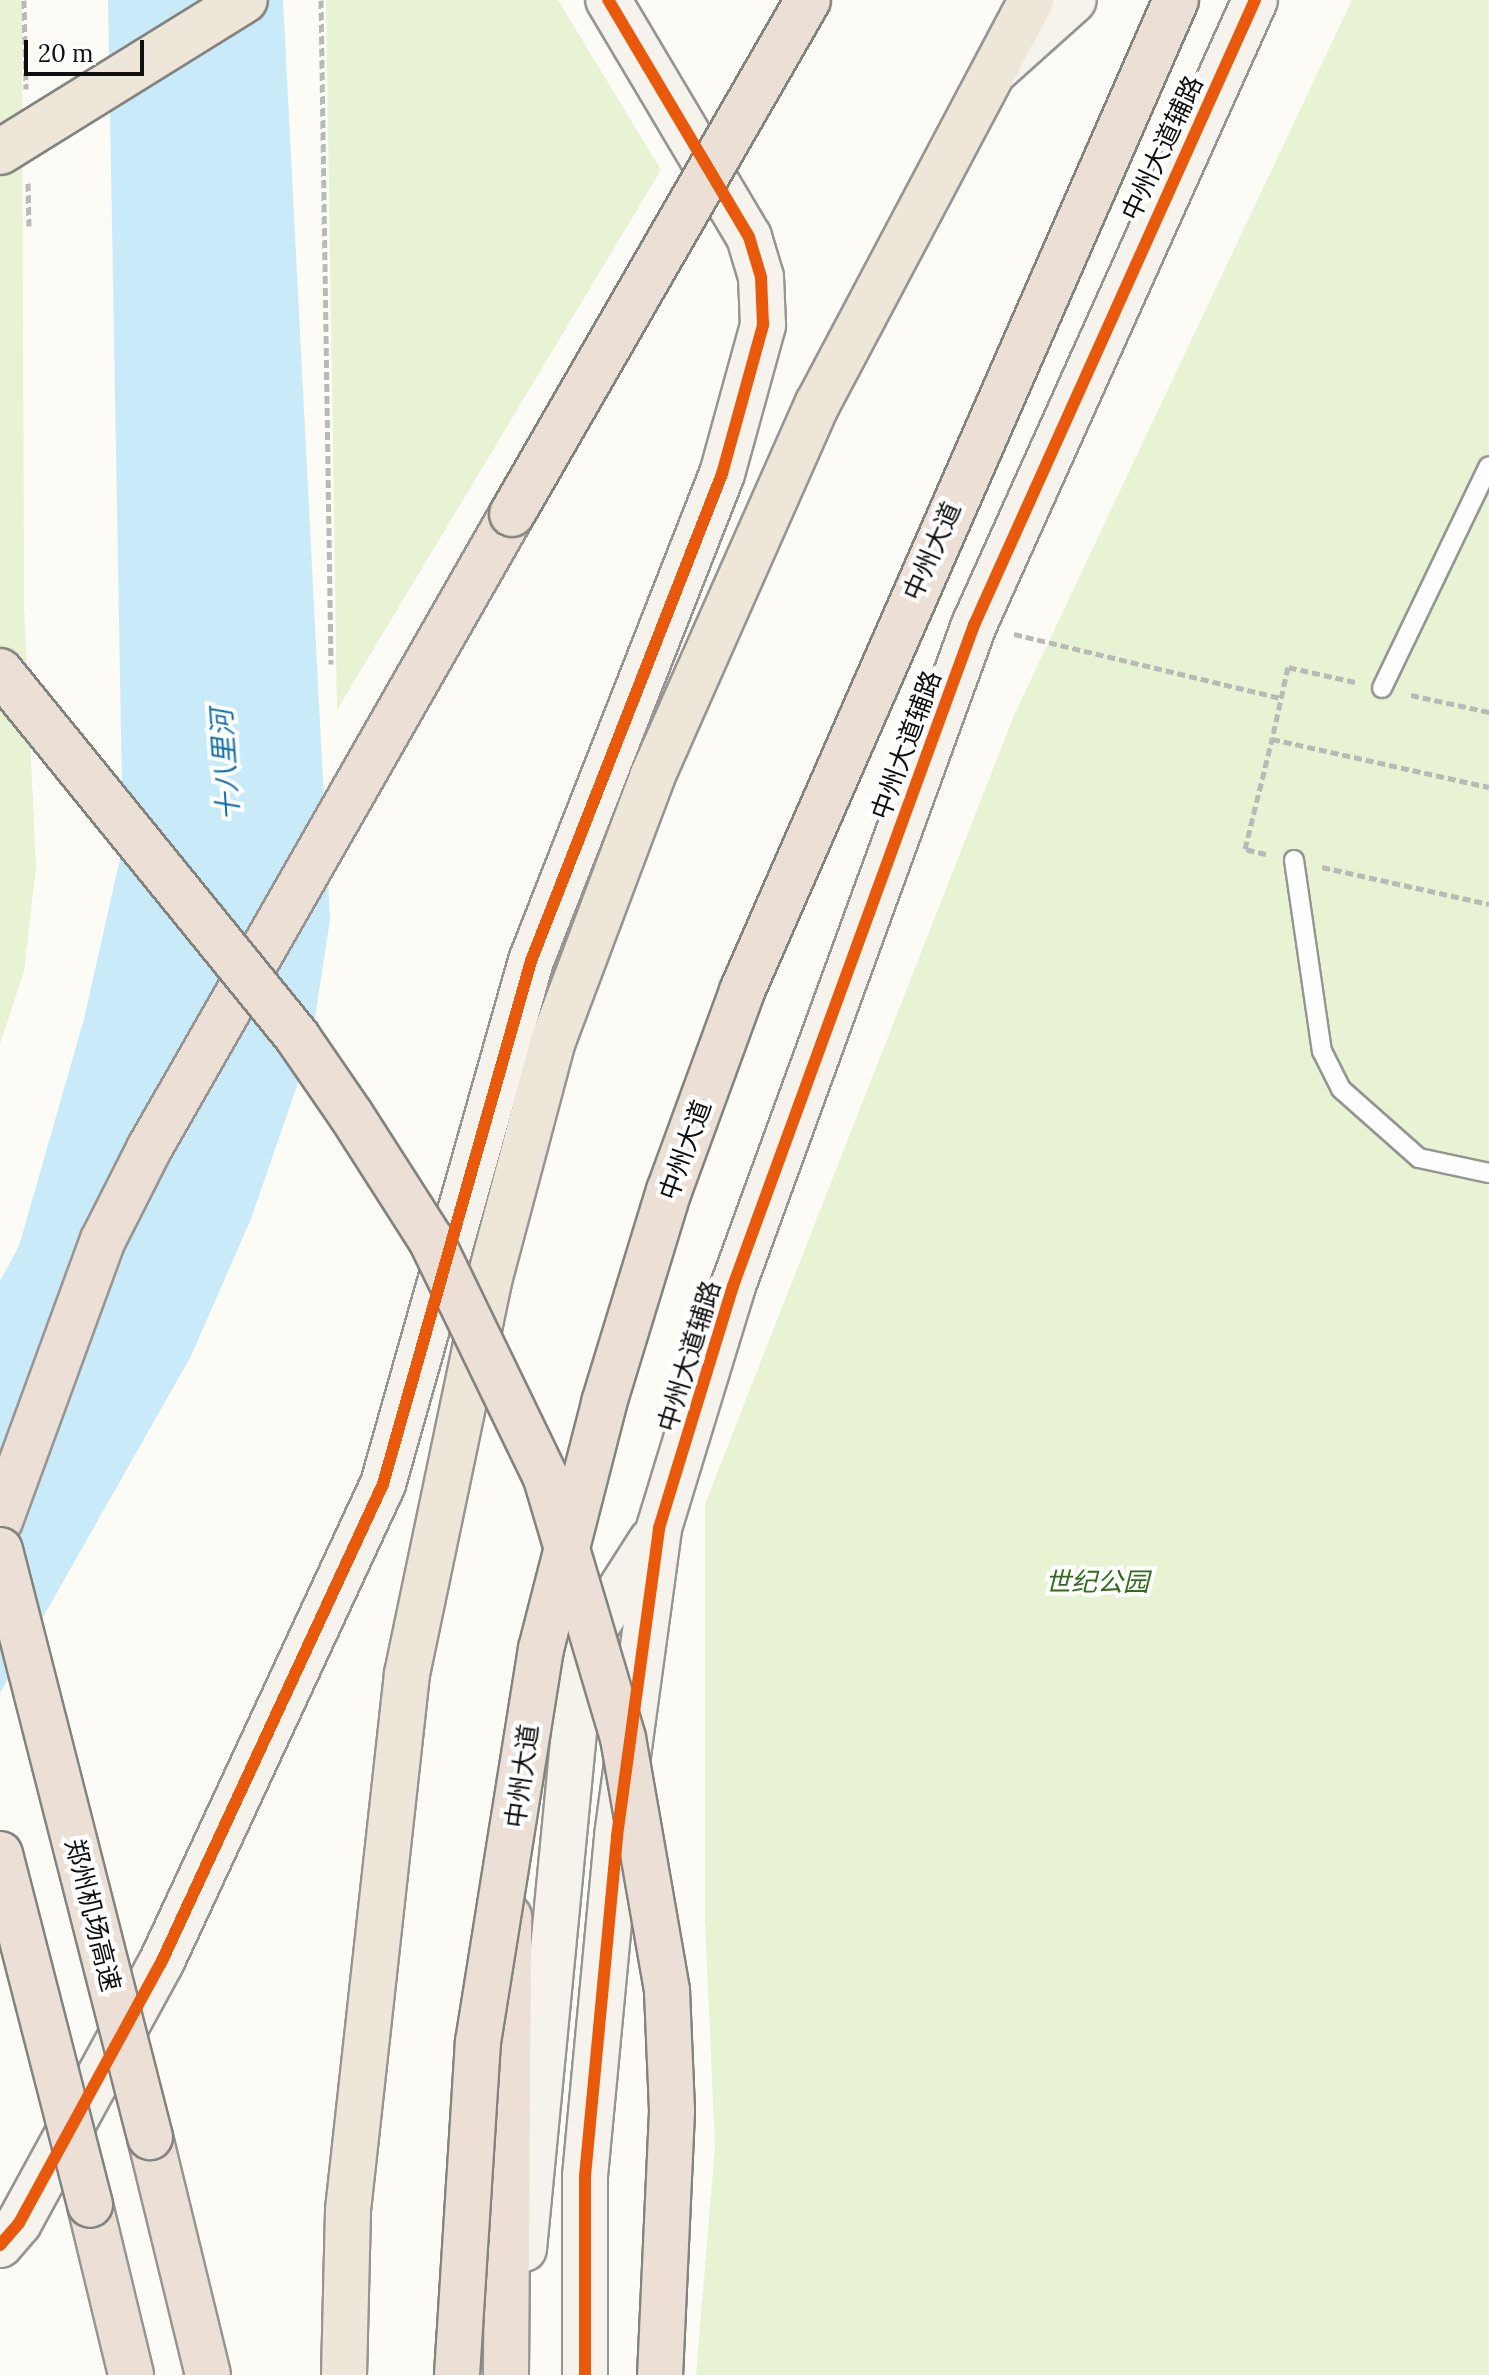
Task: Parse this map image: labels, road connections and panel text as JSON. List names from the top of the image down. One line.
{"streets":{"highway":["中州大道","郑州机场高速"],"street":["中州大道辅路"]},"water":["十八里河"],"parks":["世纪公园"],"scale_bar":"20 m"}
